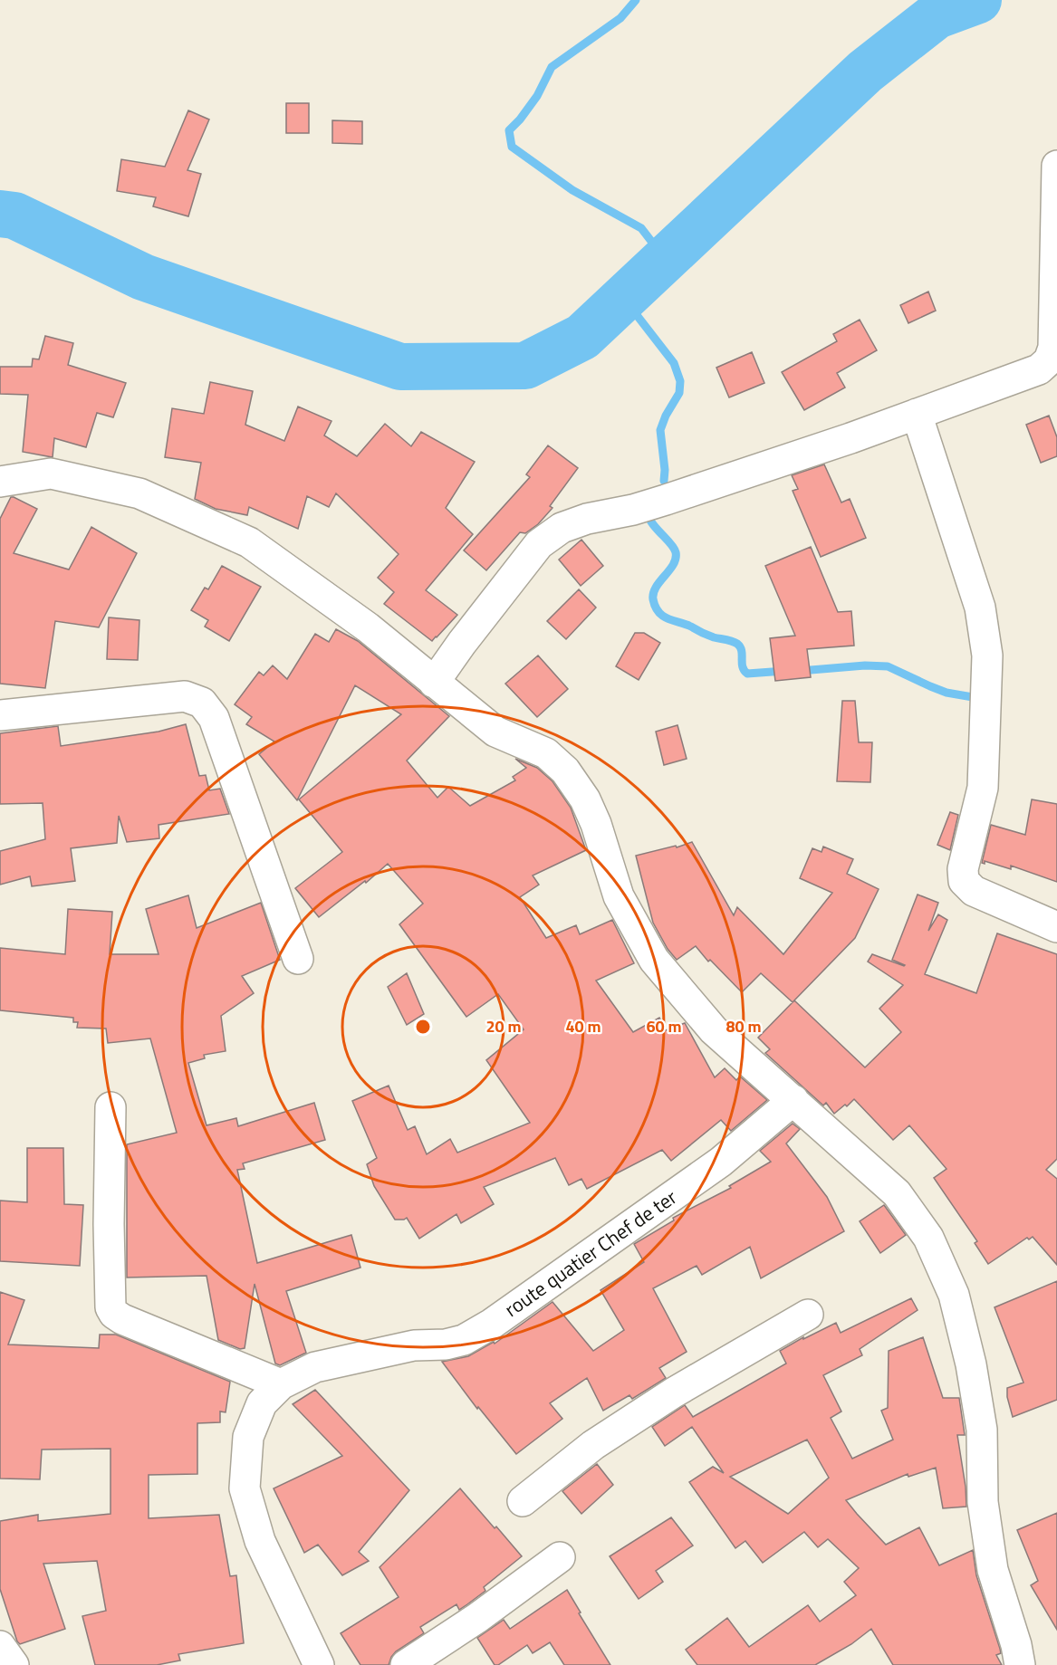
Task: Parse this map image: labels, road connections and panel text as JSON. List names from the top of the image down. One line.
{"streets":{"street":["route quatier Chef de ter"]},"rings":["20 m","40 m","60 m","80 m"]}
